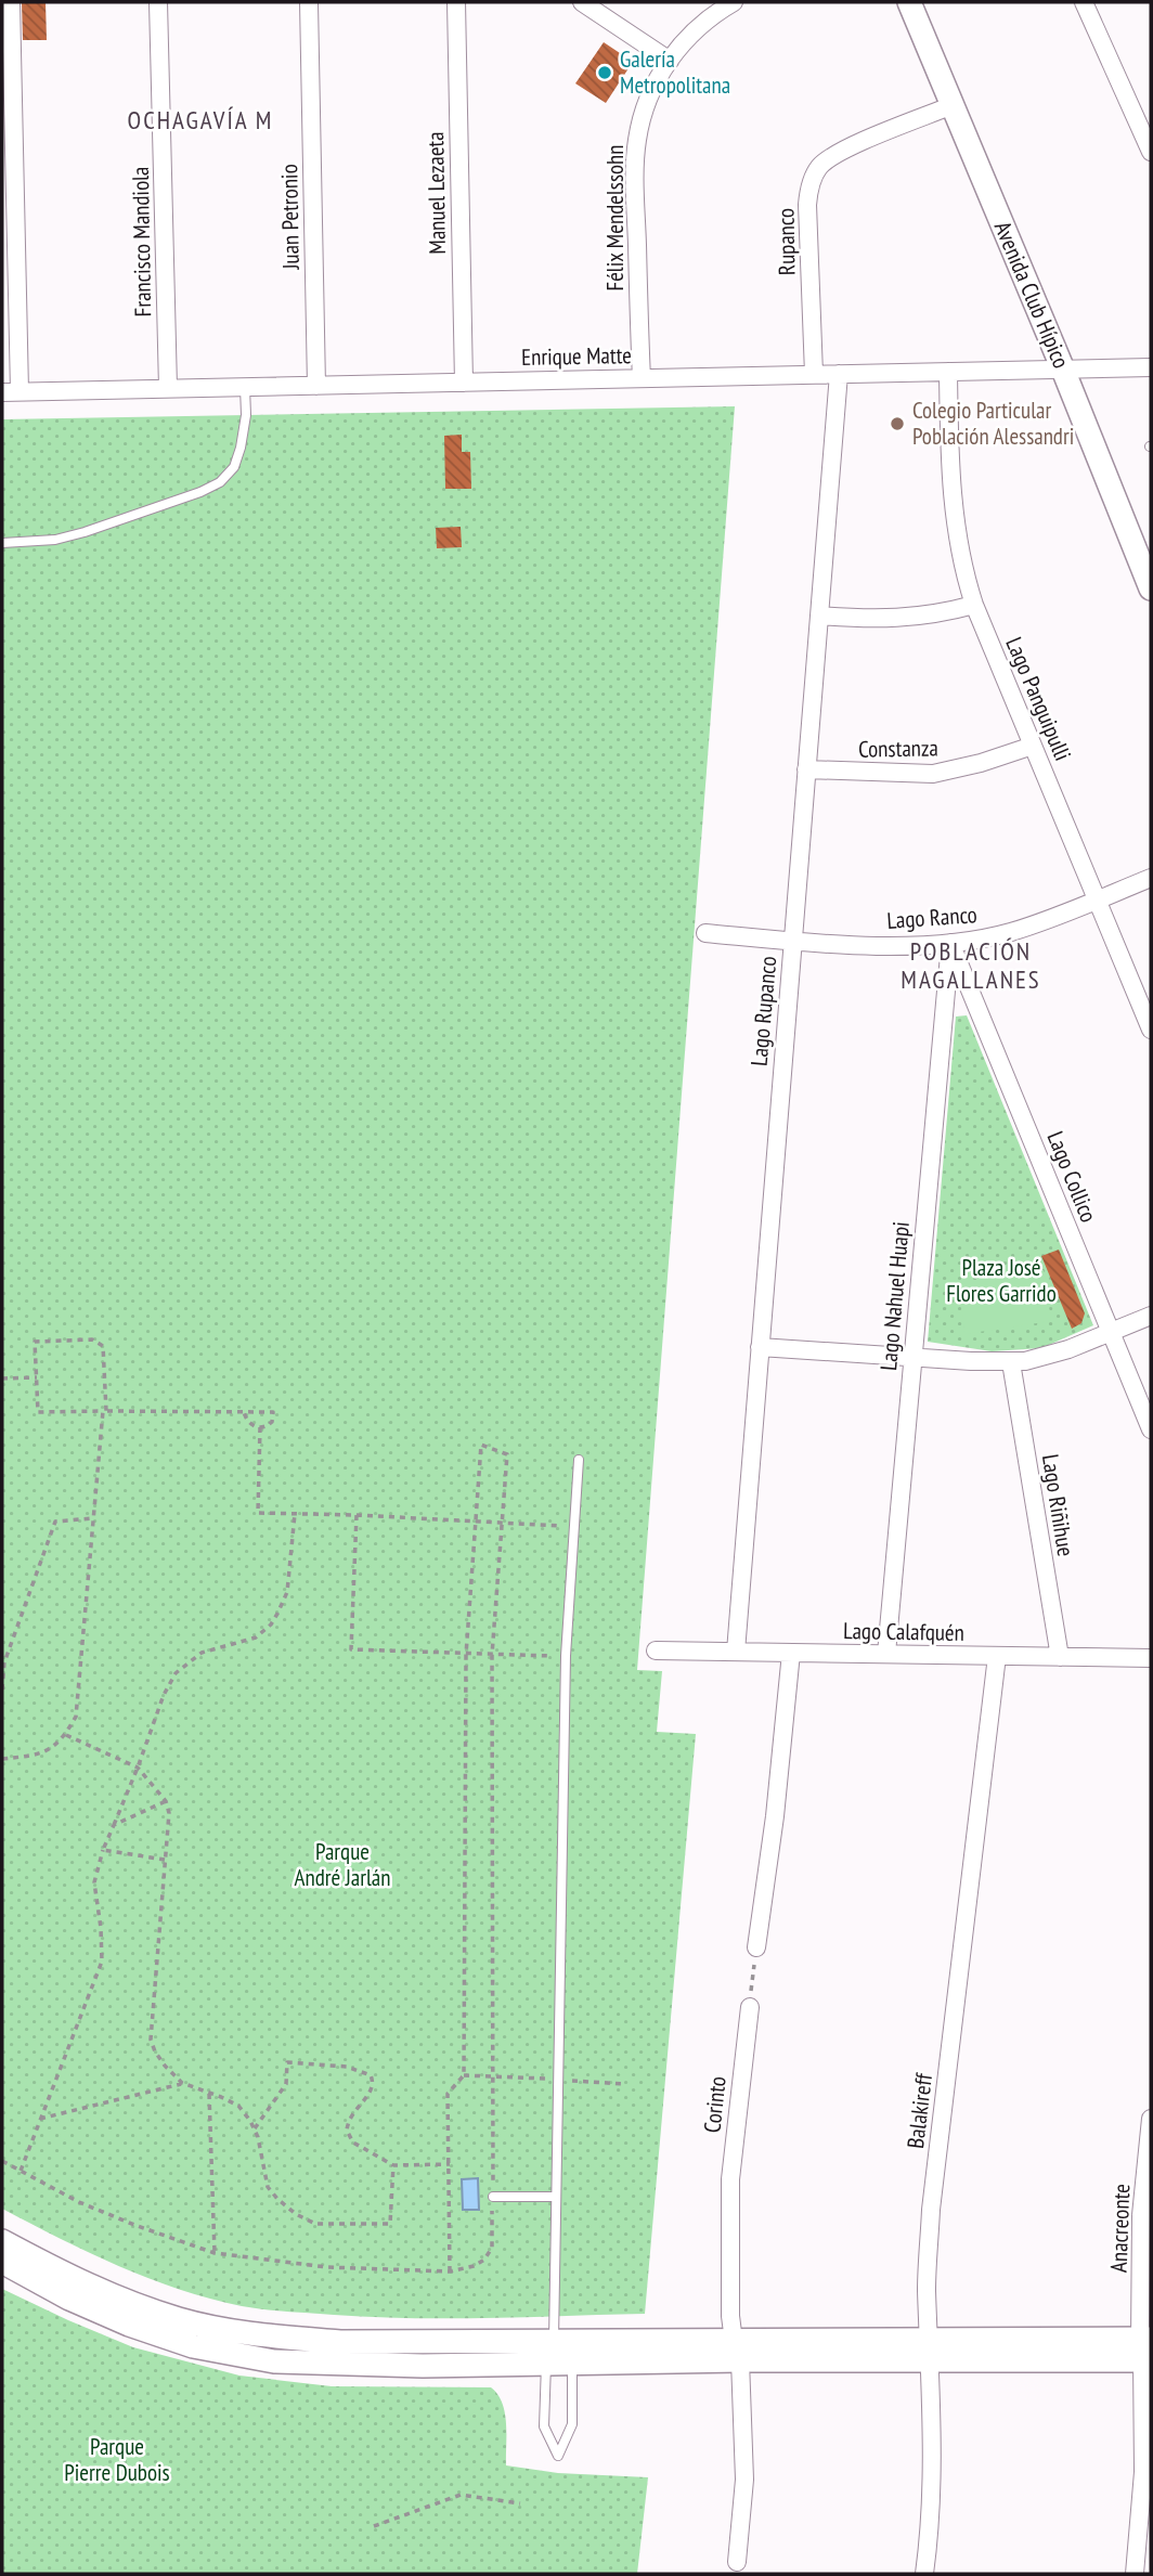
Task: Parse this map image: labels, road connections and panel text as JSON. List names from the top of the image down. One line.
{"streets":{"main road":["Avenida Club Hípico"],"street":["Manuel Lezaeta","Juan Petronio","Félix Mendelssohn","Francisco Mandiola","Rupanco","Enrique Matte","Lago Panguipulli","Constanza","Lago Ranco","Lago Rupanco","Lago Collico","Lago Nahuel Huapi","Lago Riñihue","Lago Calafquén","Corinto","Balakireff","Anacreonte"]},"crossings":[["Manuel Lezaeta","Enrique Matte"],["Juan Petronio","Enrique Matte"],["Félix Mendelssohn","Enrique Matte"],["Francisco Mandiola","Enrique Matte"],["Rupanco","Avenida Club Hípico"],["Rupanco","Enrique Matte"],["Avenida Club Hípico","Enrique Matte"],["Enrique Matte","Lago Panguipulli"],["Enrique Matte","Lago Rupanco"],["Lago Panguipulli","Constanza"],["Lago Panguipulli","Lago Ranco"],["Constanza","Lago Rupanco"],["Lago Ranco","Lago Rupanco"],["Lago Ranco","Lago Collico"],["Lago Ranco","Lago Nahuel Huapi"],["Lago Rupanco","Lago Calafquén"],["Lago Collico","Lago Nahuel Huapi"],["Lago Nahuel Huapi","Lago Calafquén"],["Lago Riñihue","Lago Calafquén"],["Lago Calafquén","Balakireff"]],"districts":["OCHAGAVÍA M","POBLACIÓN MAGALLANES"],"parks":["Plaza José Flores Garrido","Parque André Jarlán","Parque Pierre Dubois"],"places":["Galería Metropolitana","Colegio Particular Población Alessandri"]}
